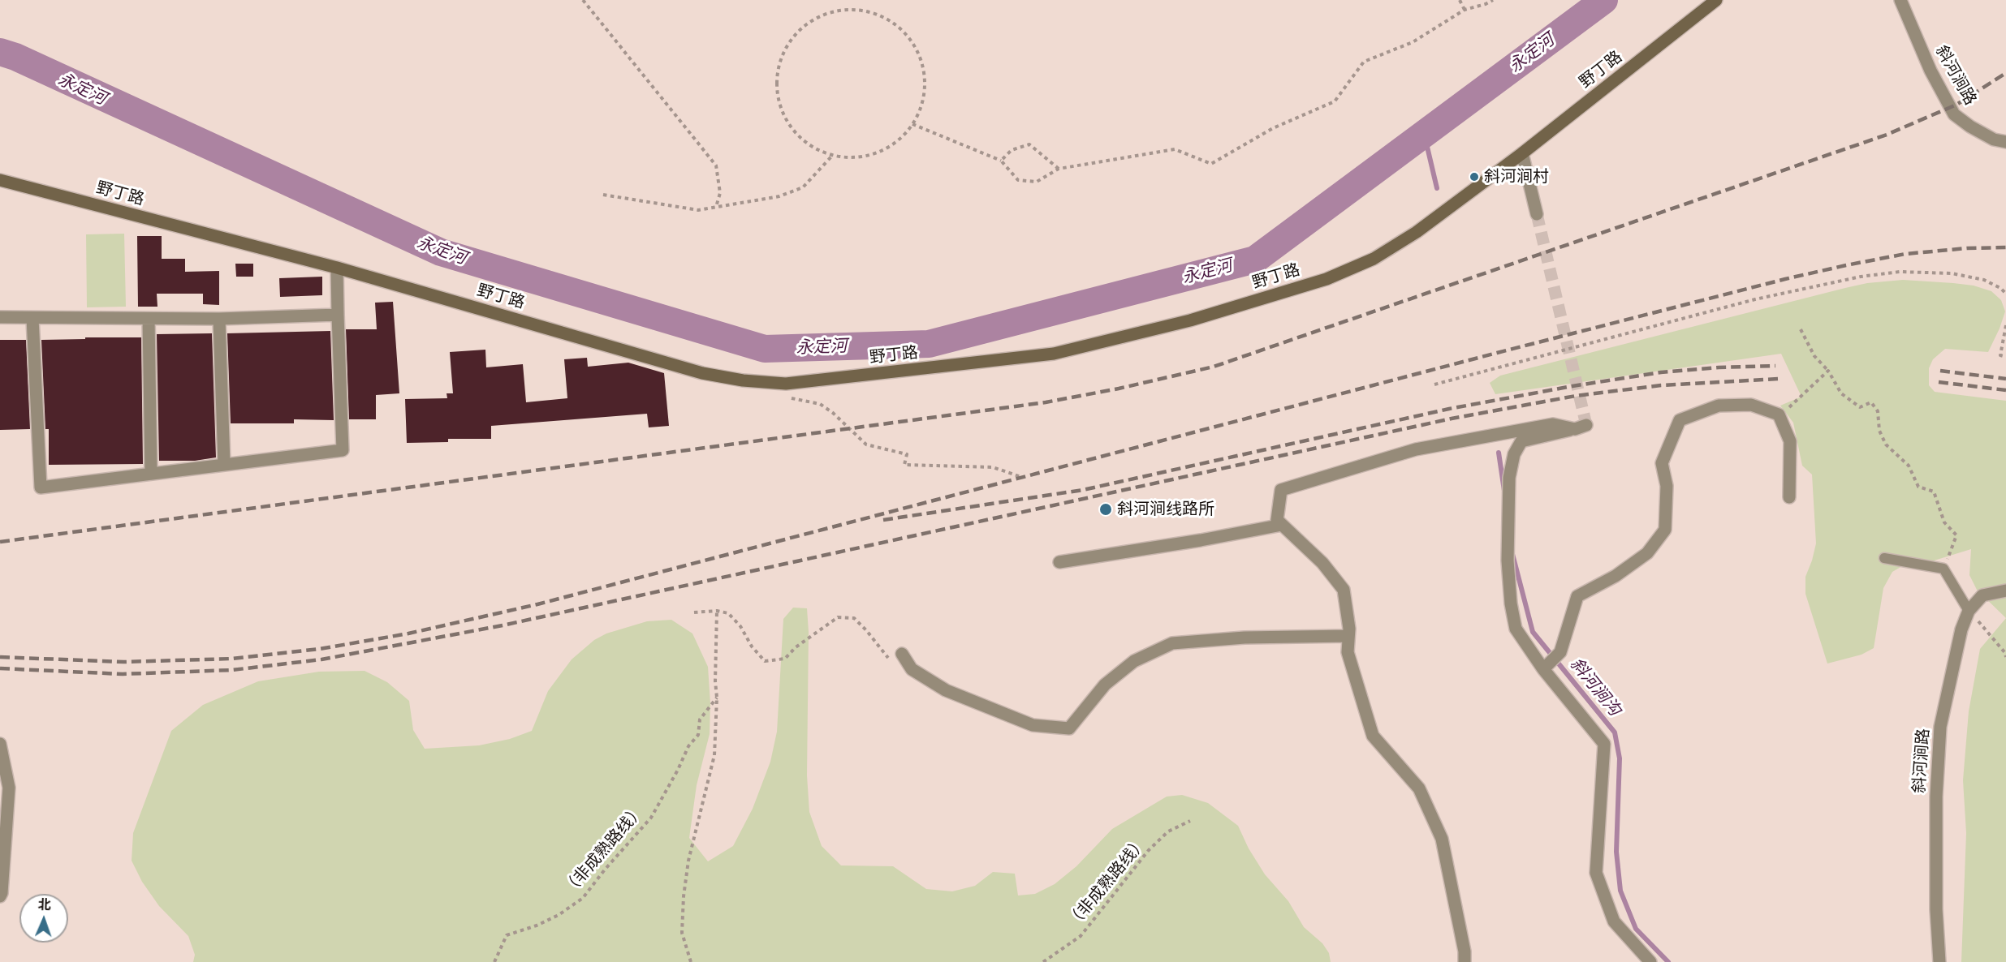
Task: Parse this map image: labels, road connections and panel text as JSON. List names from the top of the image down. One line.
{"streets":{"main road":["野丁路"],"street":["斜河涧路"],"path":["（非成熟路线）"]},"water":["永定河","斜河涧沟"],"places":["斜河涧村","斜河涧线路所"],"north":"top"}
